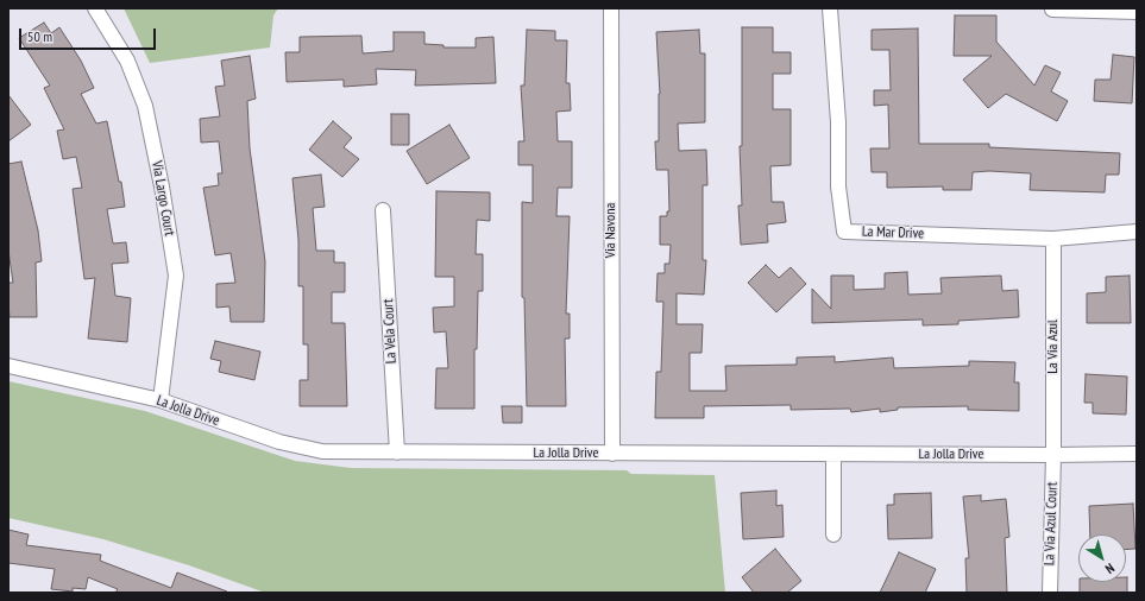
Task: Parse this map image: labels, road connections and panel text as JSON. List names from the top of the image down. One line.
{"streets":{"street":["Via Largo Court","Via Navona","La Mar Drive","La Vela Court","La Via Azul","La Jolla Drive","La Via Azul Court"]},"crossings":[["Via Largo Court","La Jolla Drive"],["Via Navona","La Jolla Drive"],["La Mar Drive","La Via Azul"],["La Vela Court","La Jolla Drive"],["La Via Azul","La Jolla Drive"],["La Via Azul","La Via Azul Court"],["La Jolla Drive","La Via Azul Court"]],"scale_bar":"50 m","north":"bottom right"}
